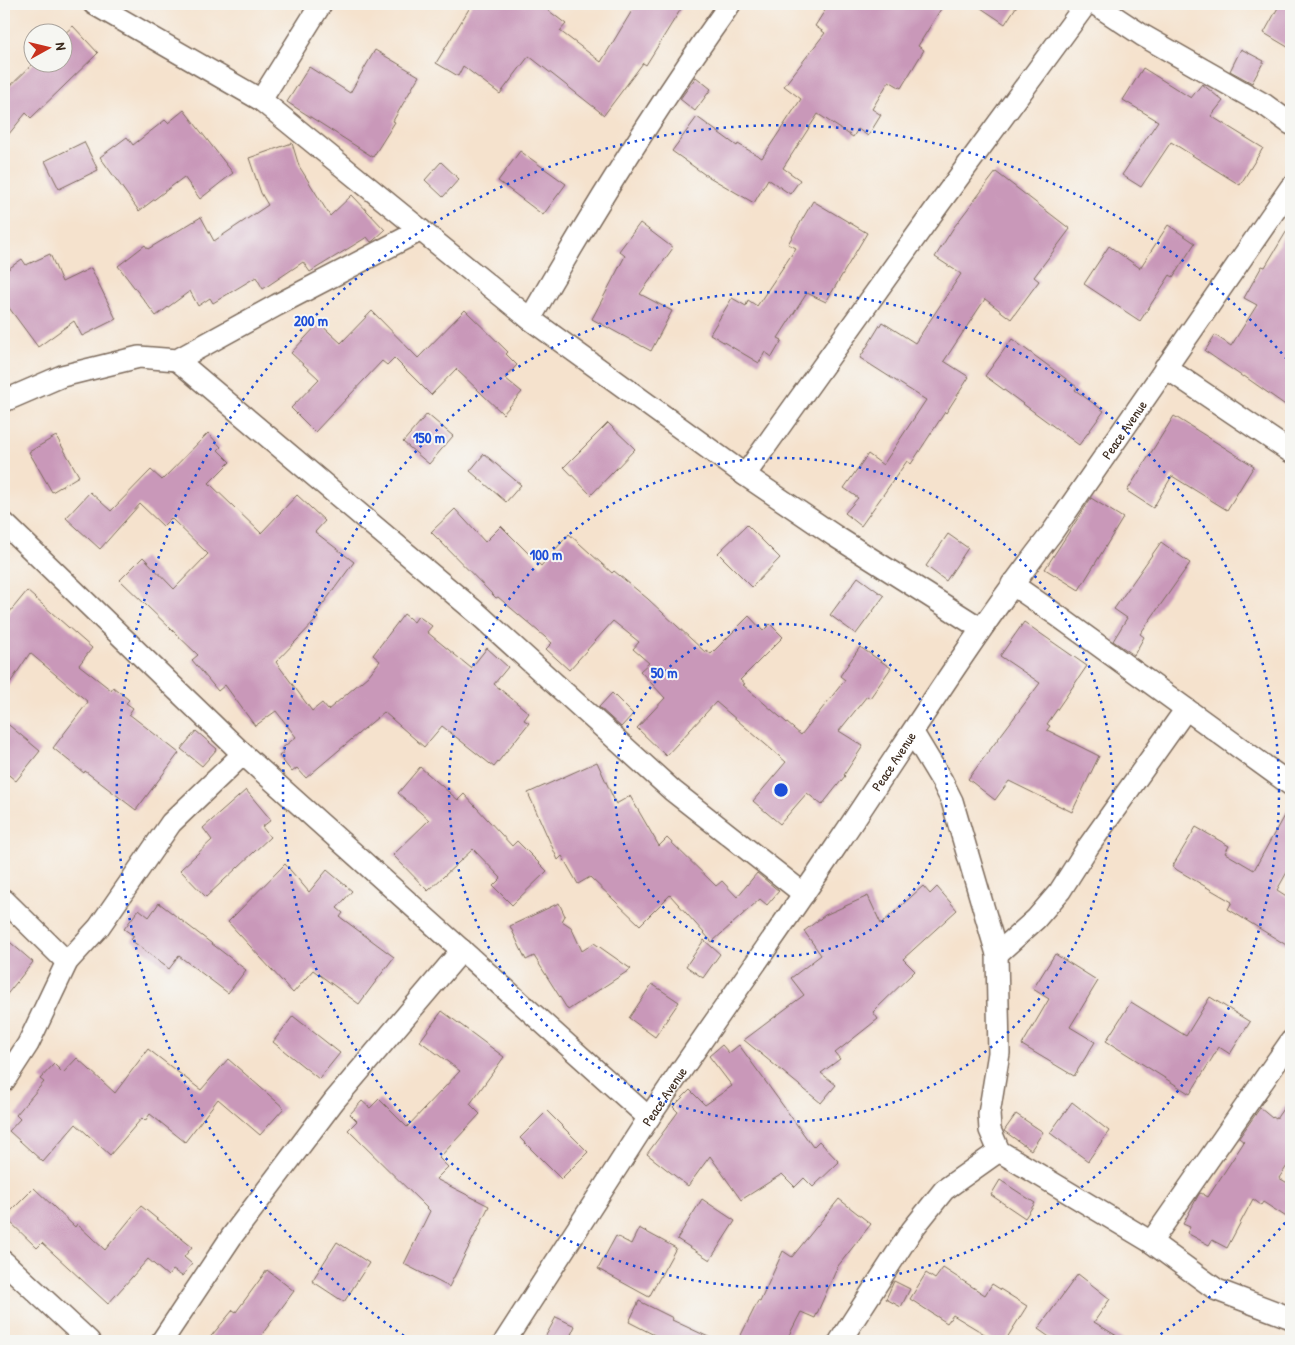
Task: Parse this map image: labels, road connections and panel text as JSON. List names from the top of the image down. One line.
{"streets":{"street":["Peace Avenue"]},"north":"right","rings":["200 m","150 m","100 m","50 m"]}
